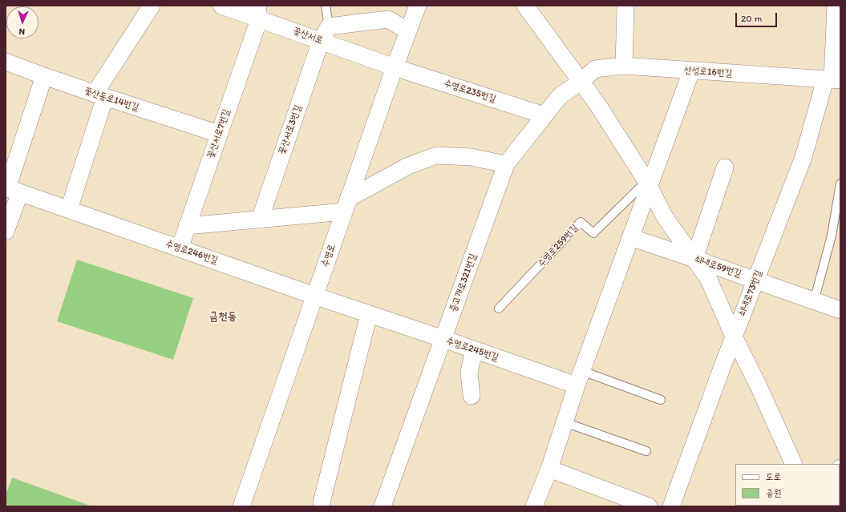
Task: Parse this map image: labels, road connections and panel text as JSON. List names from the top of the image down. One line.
{"streets":{"street":["꽃산서로","산성로16번길","수영로235번길","꽃산동로14번길","꽃산서로3번길","꽃산서로7번길","수영로259번길","수영로246번길","수영로","쇠내로59번길","중고개로321번길","쇠내로73번길","수영로245번길"]},"crossings":[["꽃산서로","수영로235번길"],["꽃산서로","꽃산서로3번길"],["꽃산서로","꽃산서로7번길"],["꽃산서로","수영로"],["산성로16번길","수영로259번길"],["산성로16번길","중고개로321번길"],["산성로16번길","쇠내로73번길"],["수영로235번길","수영로"],["수영로235번길","중고개로321번길"],["꽃산동로14번길","꽃산서로7번길"],["꽃산서로7번길","수영로246번길"],["수영로259번길","쇠내로59번길"],["수영로259번길","수영로245번길"],["수영로246번길","수영로"],["수영로246번길","수영로245번길"],["수영로","수영로245번길"],["쇠내로59번길","쇠내로73번길"],["중고개로321번길","수영로245번길"]],"districts":["금천동"],"legend":["도로","공원"],"scale_bar":"20 m","north":"bottom"}
